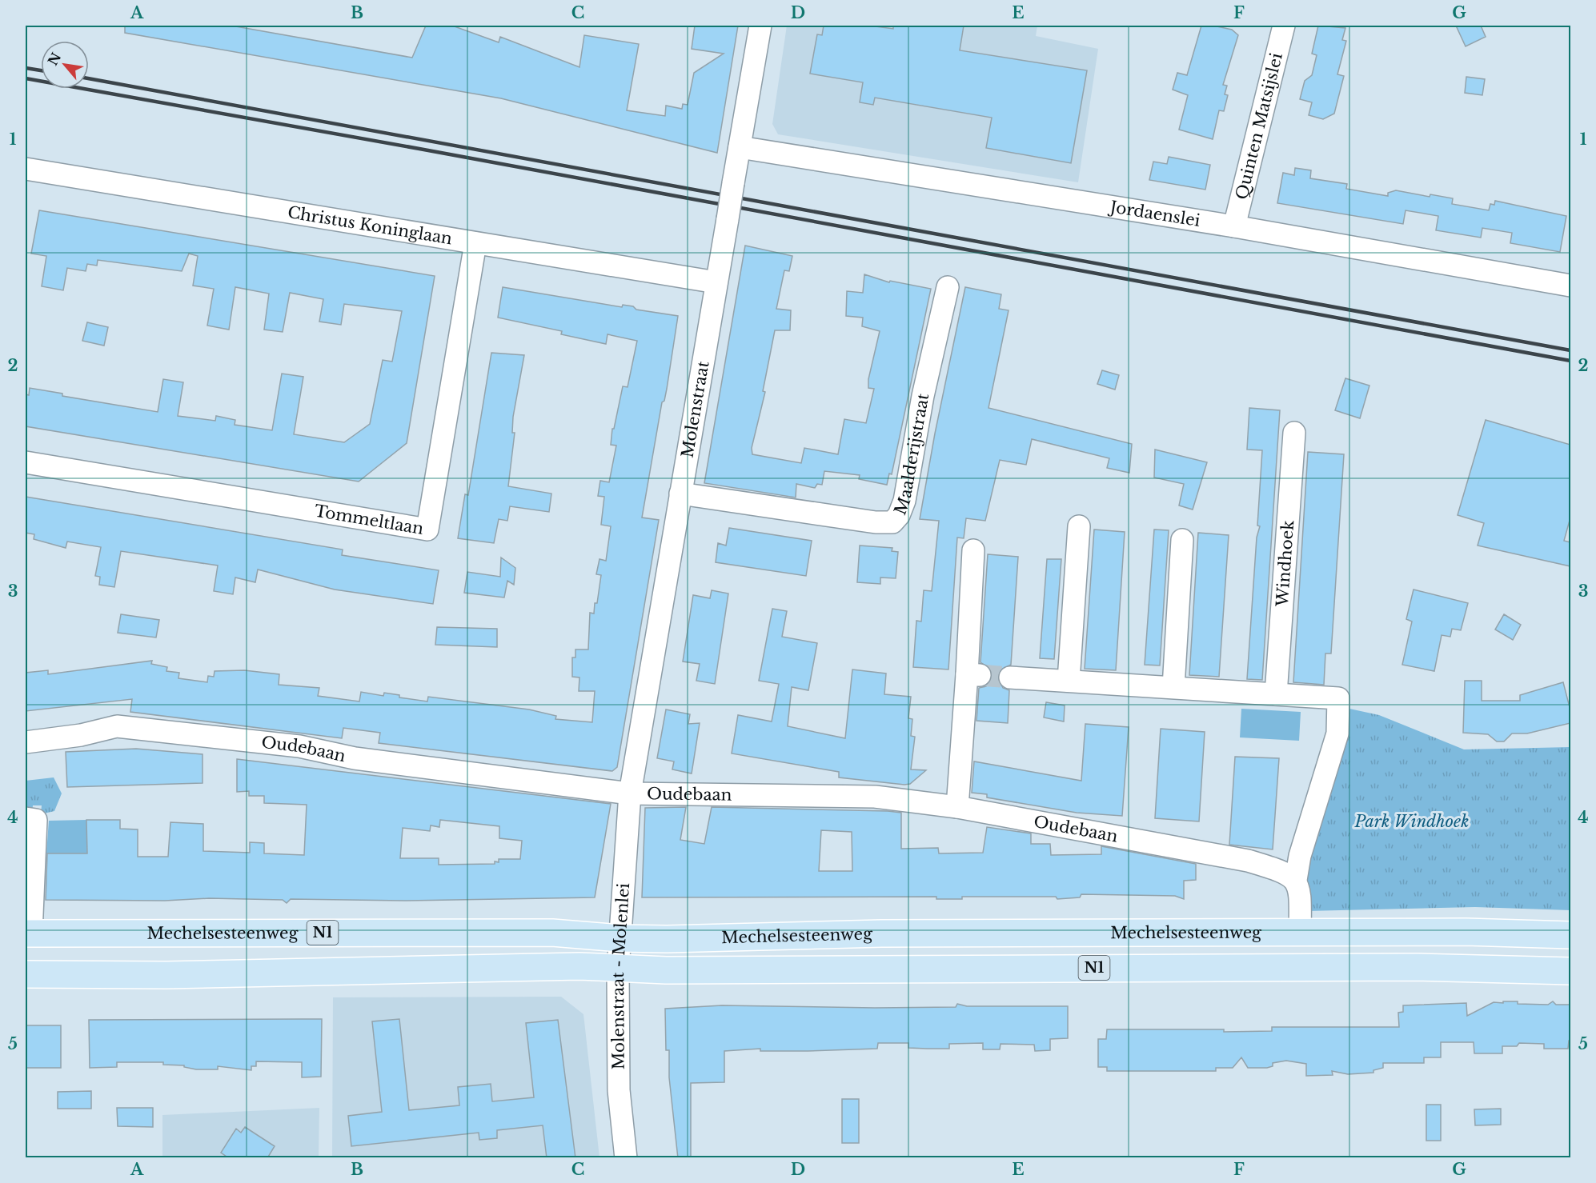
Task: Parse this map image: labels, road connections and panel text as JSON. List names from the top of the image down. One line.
{"streets":{"main road":["N1","Mechelsesteenweg"],"street":["Quinten Matsijslei","Jordaenslei","Christus Koninglaan","Molenstraat","Maalderijstraat","Tommeltlaan","Windhoek","Oudebaan","Molenstraat - Molenlei"]},"crossings":[["Quinten Matsijslei","Jordaenslei"],["Jordaenslei","Molenstraat"],["Christus Koninglaan","Molenstraat"],["Christus Koninglaan","Tommeltlaan"],["Molenstraat","Maalderijstraat"],["Molenstraat","Oudebaan"],["Molenstraat","Molenstraat - Molenlei"],["Oudebaan","Molenstraat - Molenlei"],["Mechelsesteenweg","Molenstraat - Molenlei"]],"parks":["Park Windhoek"],"north":"top left","grid":{"columns":["A","B","C","D","E","F","G"],"rows":["1","2","3","4","5"]}}
